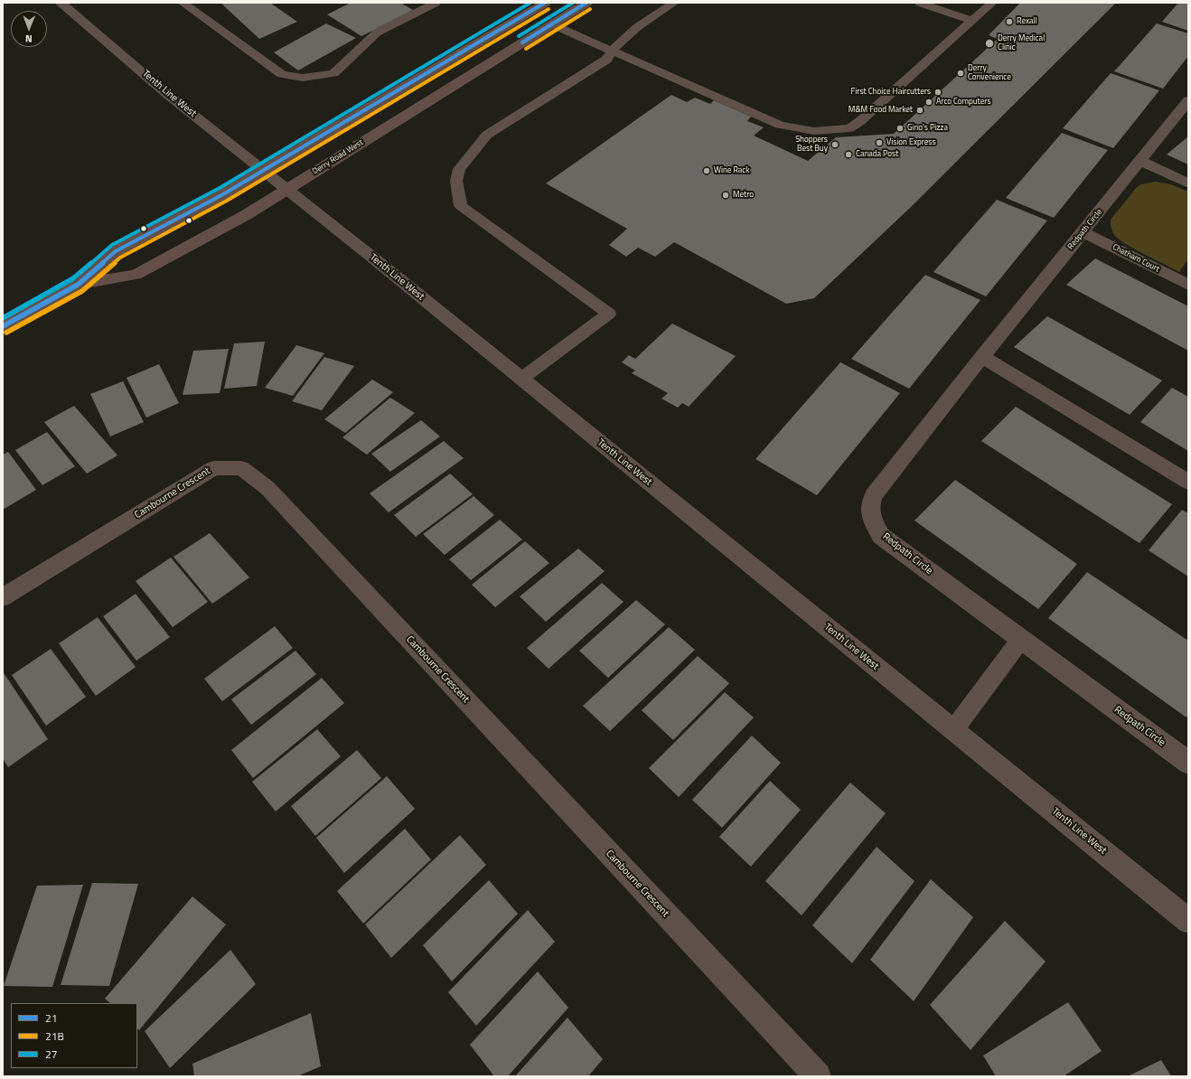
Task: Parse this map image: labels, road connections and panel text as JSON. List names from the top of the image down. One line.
{"streets":{"main road":["Derry Road West"],"street":["Tenth Line West","Redpath Circle","Chatham Court","Cambourne Crescent"]},"crossings":[["Tenth Line West","Derry Road West"],["Redpath Circle","Chatham Court"]],"places":["Rexall","Derry Medical Clinic","Derry Convenience","First Choice Haircutters","Arco Computers","M&M Food Market","Gino's Pizza","Vision Express","Shoppers Best Buy","Canada Post","Wine Rack","Metro"],"lines":["transit line 21","transit line 27","transit line 21B"],"legend":["21","21B","27"],"north":"bottom"}
